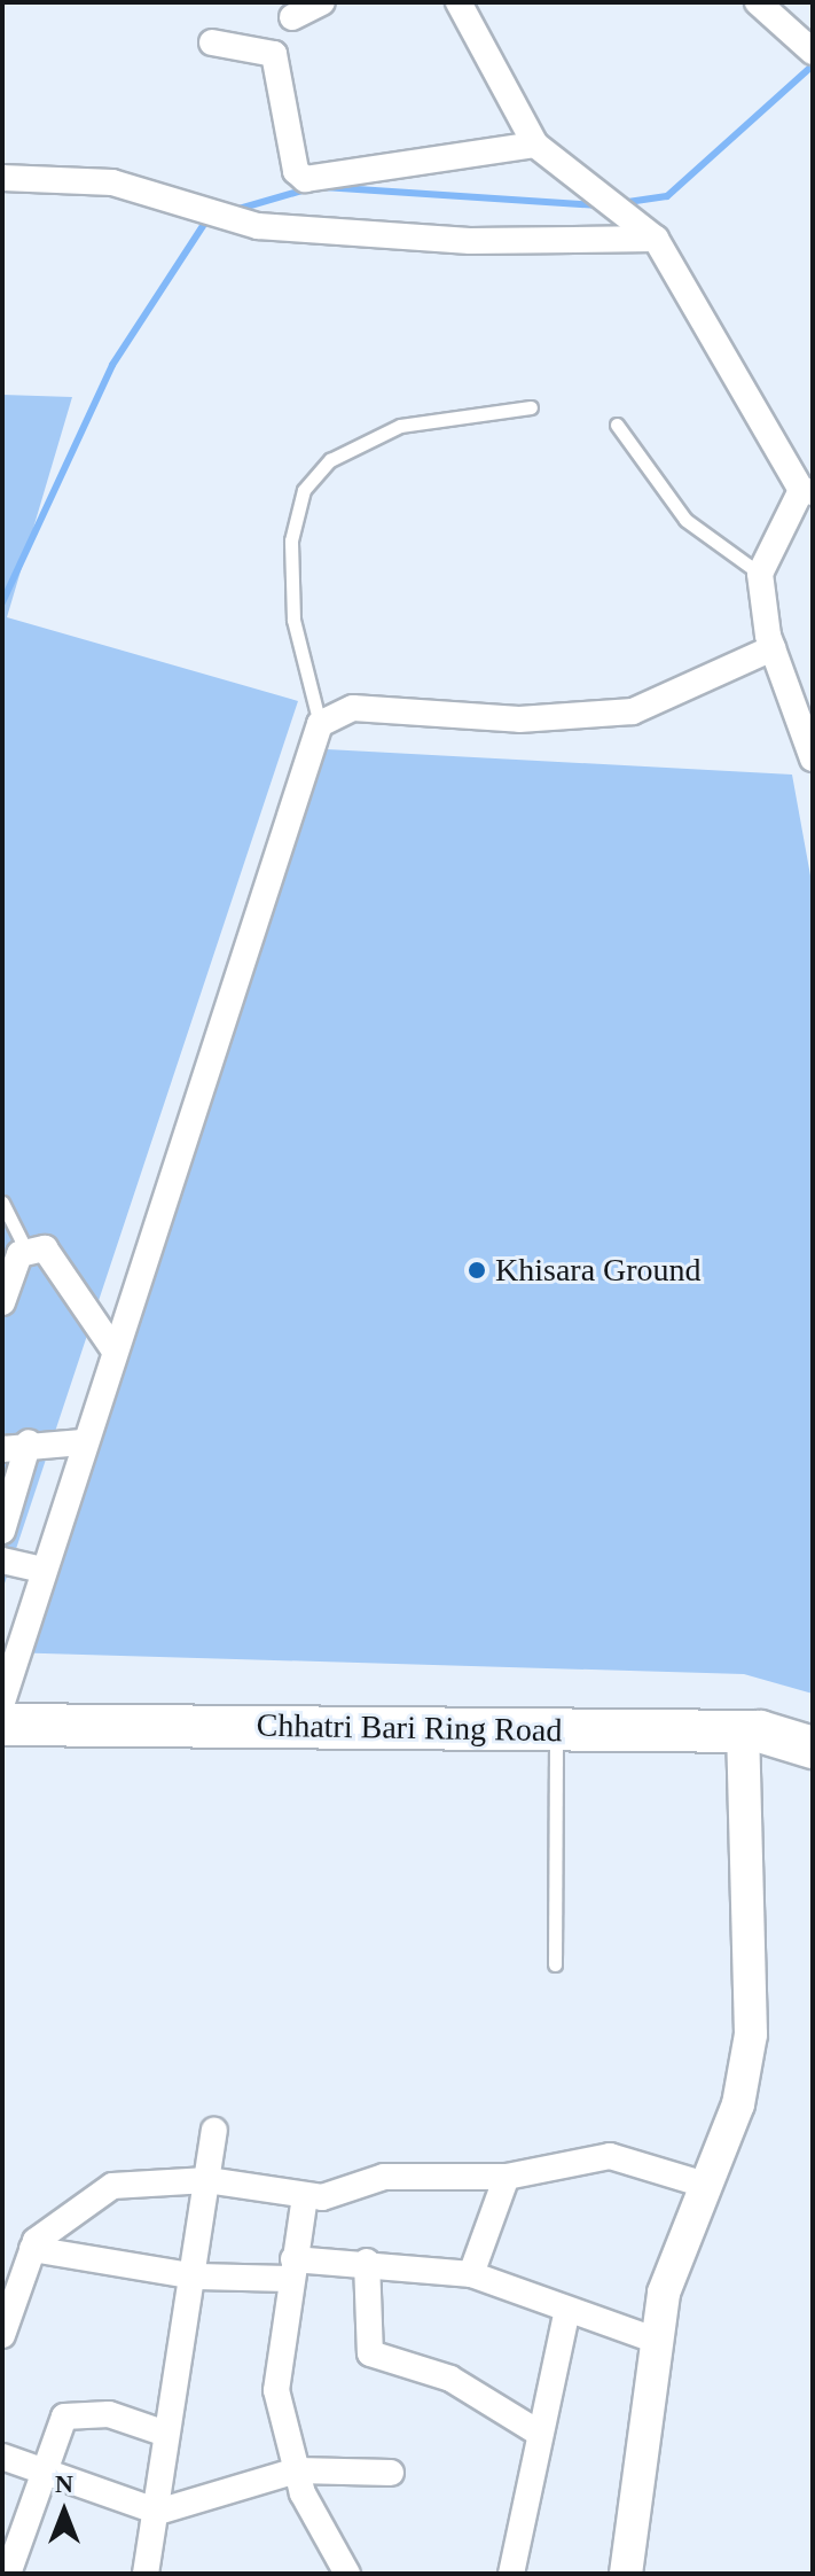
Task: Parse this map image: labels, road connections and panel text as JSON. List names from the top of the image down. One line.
{"streets":{"main road":["Chhatri Bari Ring Road"]},"places":["Khisara Ground"],"north":"top"}
